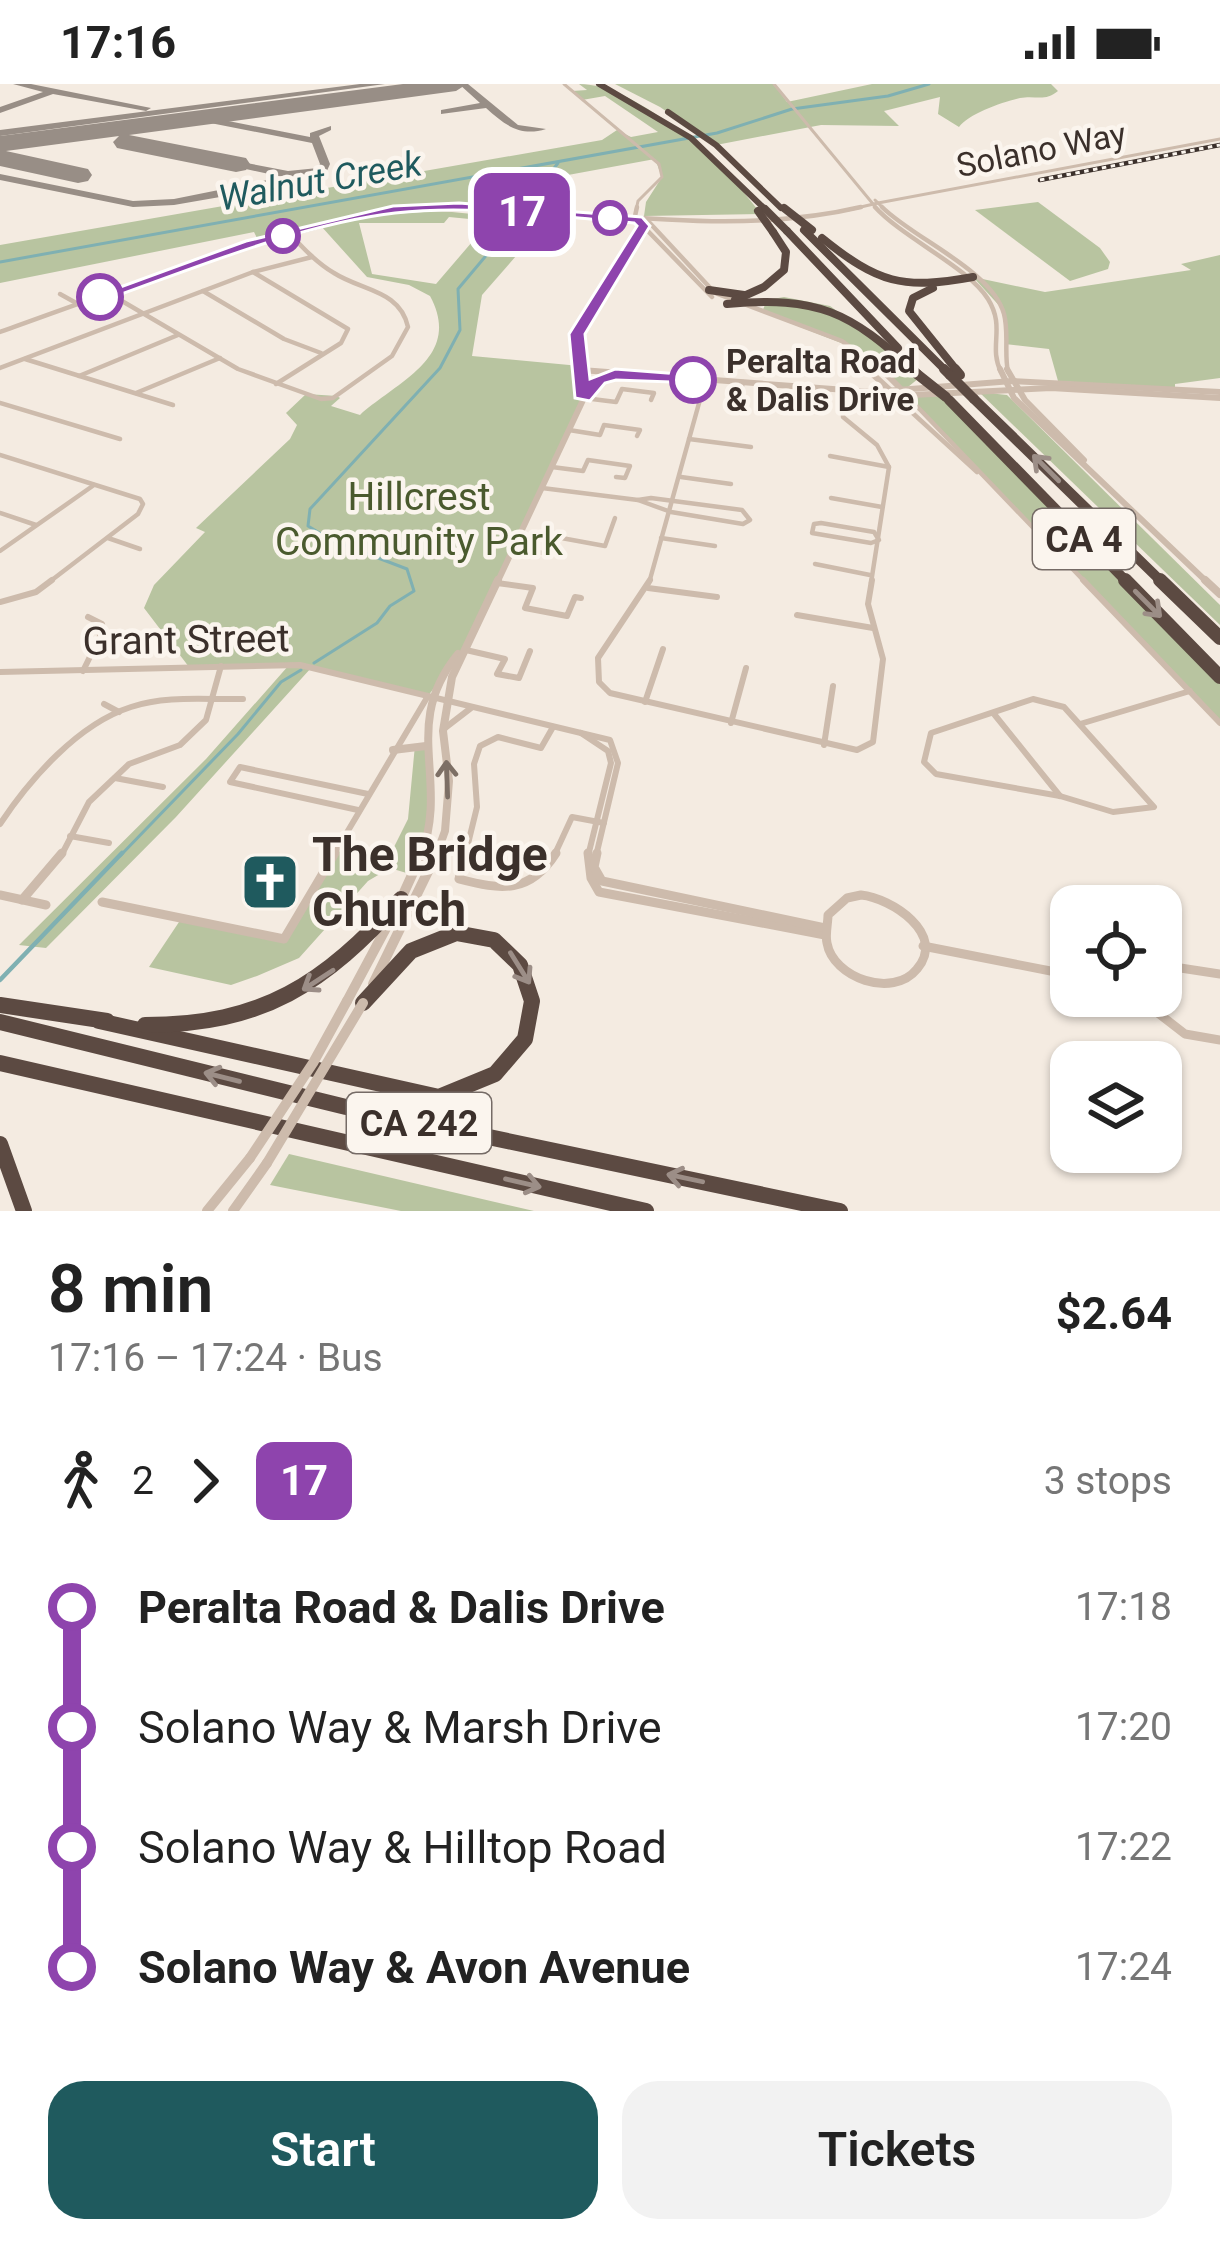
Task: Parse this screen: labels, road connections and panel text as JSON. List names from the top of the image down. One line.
{"streets":{"highway":["CA 4","CA 242"],"street":["Solano Way","Grant Street"]},"water":["Walnut Creek"],"parks":["Hillcrest Community Park"],"places":{"other":["Peralta Road & Dalis Drive"],"church":["The Bridge Church"]},"lines":["bus line 17"],"page":{"status":"17:16","on_map":"17","heading":["8 min","17:16 – 17:24 · Bus","$2.64"],"legs":["2","17","3 stops"],"list":[{"name":"Peralta Road & Dalis Drive","value":"17:18"},{"name":"Solano Way & Marsh Drive","value":"17:20"},{"name":"Solano Way & Hilltop Road","value":"17:22"},{"name":"Solano Way & Avon Avenue","value":"17:24"}],"buttons":["Start","Tickets"]}}
